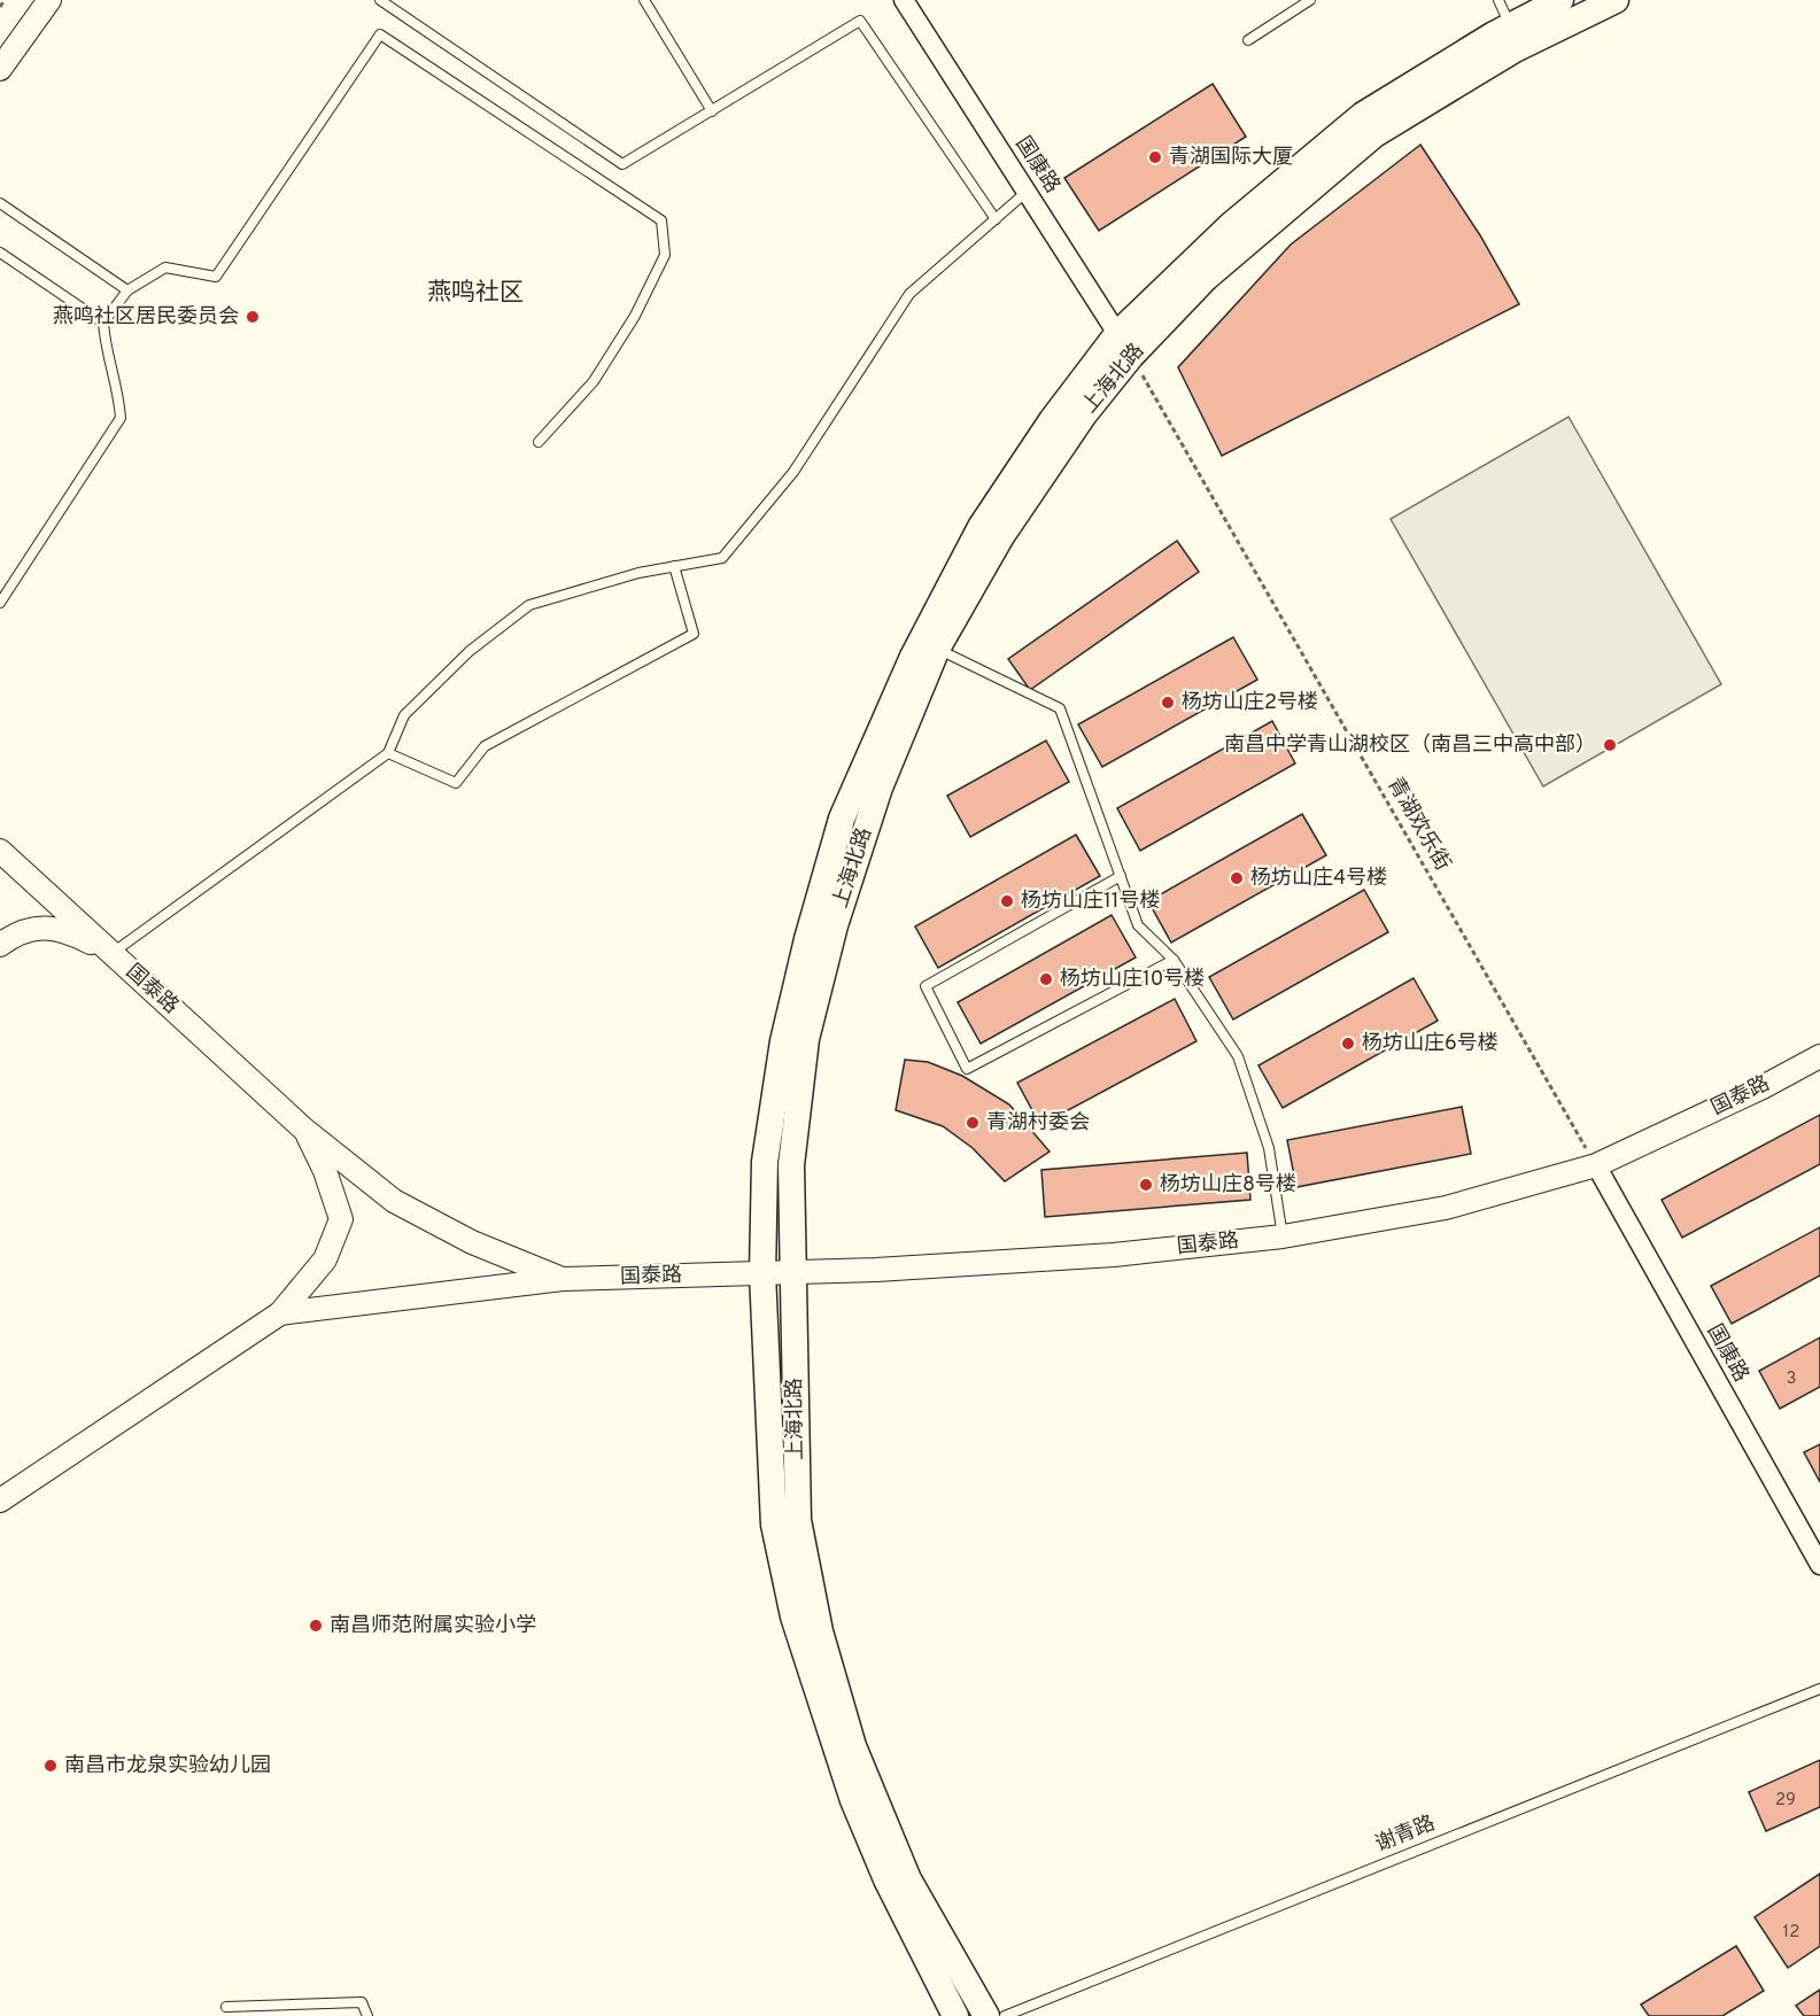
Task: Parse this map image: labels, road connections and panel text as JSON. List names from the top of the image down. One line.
{"streets":{"main road":["上海北路"],"street":["国康路","国泰路"],"lane":["谢青路"],"path":["青湖欢乐街"]},"crossings":[["国康路","上海北路"],["国康路","青湖欢乐街"],["国康路","国泰路"],["上海北路","青湖欢乐街"],["上海北路","国泰路"],["青湖欢乐街","国泰路"]],"districts":["燕鸣社区"],"places":["青湖国际大厦","燕鸣社区居民委员会","杨坊山庄2号楼","南昌中学青山湖校区（南昌三中高中部）","杨坊山庄4号楼","杨坊山庄11号楼","杨坊山庄10号楼","杨坊山庄6号楼","青湖村委会","杨坊山庄8号楼","南昌师范附属实验小学","南昌市龙泉实验幼儿园"],"house_numbers":["3","29","12"]}
